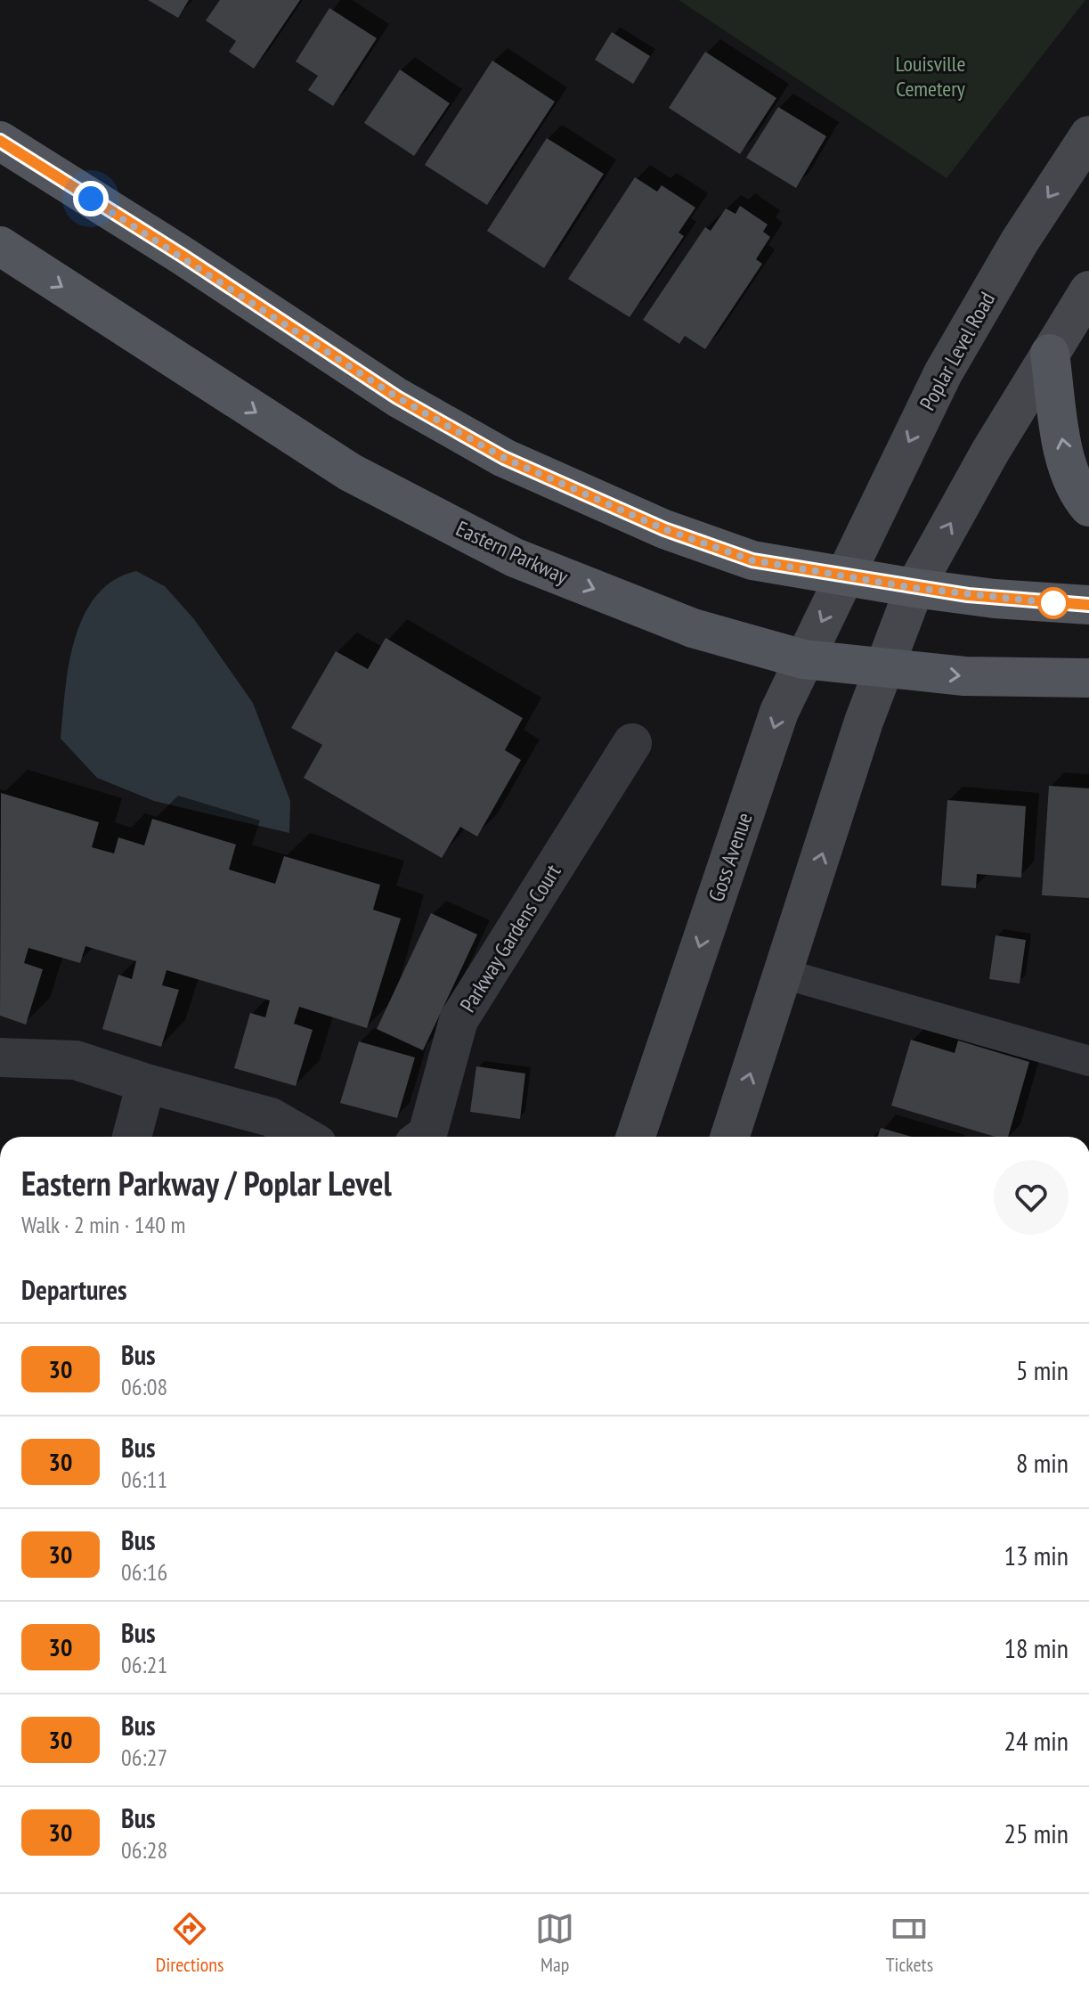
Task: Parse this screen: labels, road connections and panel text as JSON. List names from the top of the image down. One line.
{"streets":{"main road":["Poplar Level Road","Eastern Parkway","Goss Avenue"],"street":["Parkway Gardens Court"]},"crossings":[["Poplar Level Road","Goss Avenue"],["Eastern Parkway","Goss Avenue"]],"parks":["Louisville Cemetery"],"lines":["bus line 30"],"page":{"heading":[["Eastern Parkway / Poplar Level","Walk · 2 min · 140 m"],"Departures"],"list":[{"mark":"30","name":"Bus","note":"06:08","value":"5 min"},{"mark":"30","name":"Bus","note":"06:11","value":"8 min"},{"mark":"30","name":"Bus","note":"06:16","value":"13 min"},{"mark":"30","name":"Bus","note":"06:21","value":"18 min"},{"mark":"30","name":"Bus","note":"06:27","value":"24 min"},{"mark":"30","name":"Bus","note":"06:28","value":"25 min"}],"tabs":["Directions","Map","Tickets"]}}
